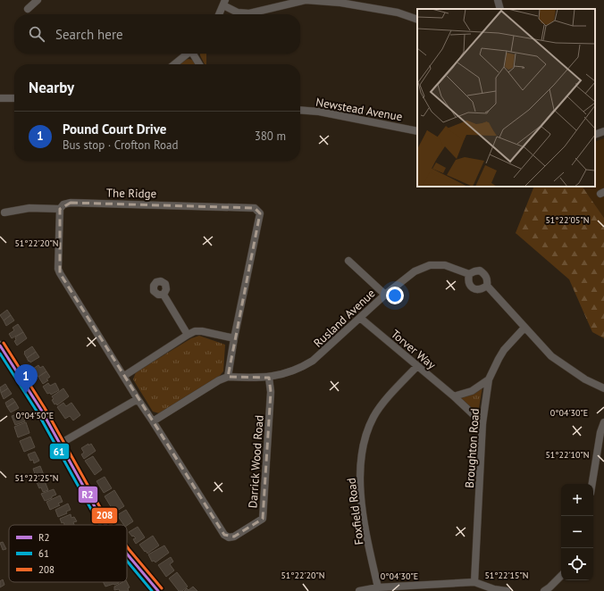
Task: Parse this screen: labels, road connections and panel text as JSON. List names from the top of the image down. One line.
{"streets":{"street":["Newstead Avenue","The Ridge","Rusland Avenue","Torver Way","Broughton Road","Darrick Wood Road","Foxfield Road"]},"crossings":[["Rusland Avenue","Torver Way"],["Rusland Avenue","Broughton Road"],["Rusland Avenue","Darrick Wood Road"],["Torver Way","Broughton Road"],["Torver Way","Foxfield Road"]],"lines":["transit line 208","transit line R2","transit line 61"],"legend":["R2","61","208"],"page":{"search":"Search here","heading":"Nearby","list":[{"mark":"1","name":"Pound Court Drive","note":"Bus stop · Crofton Road","value":"380 m"}],"pins":"1","map_buttons":["+","−"]},"coordinates":["51°22'05\"N","51°22'20\"N","0°04'30\"E","0°04'50\"E","51°22'10\"N","51°22'25\"N","51°22'15\"N"]}
